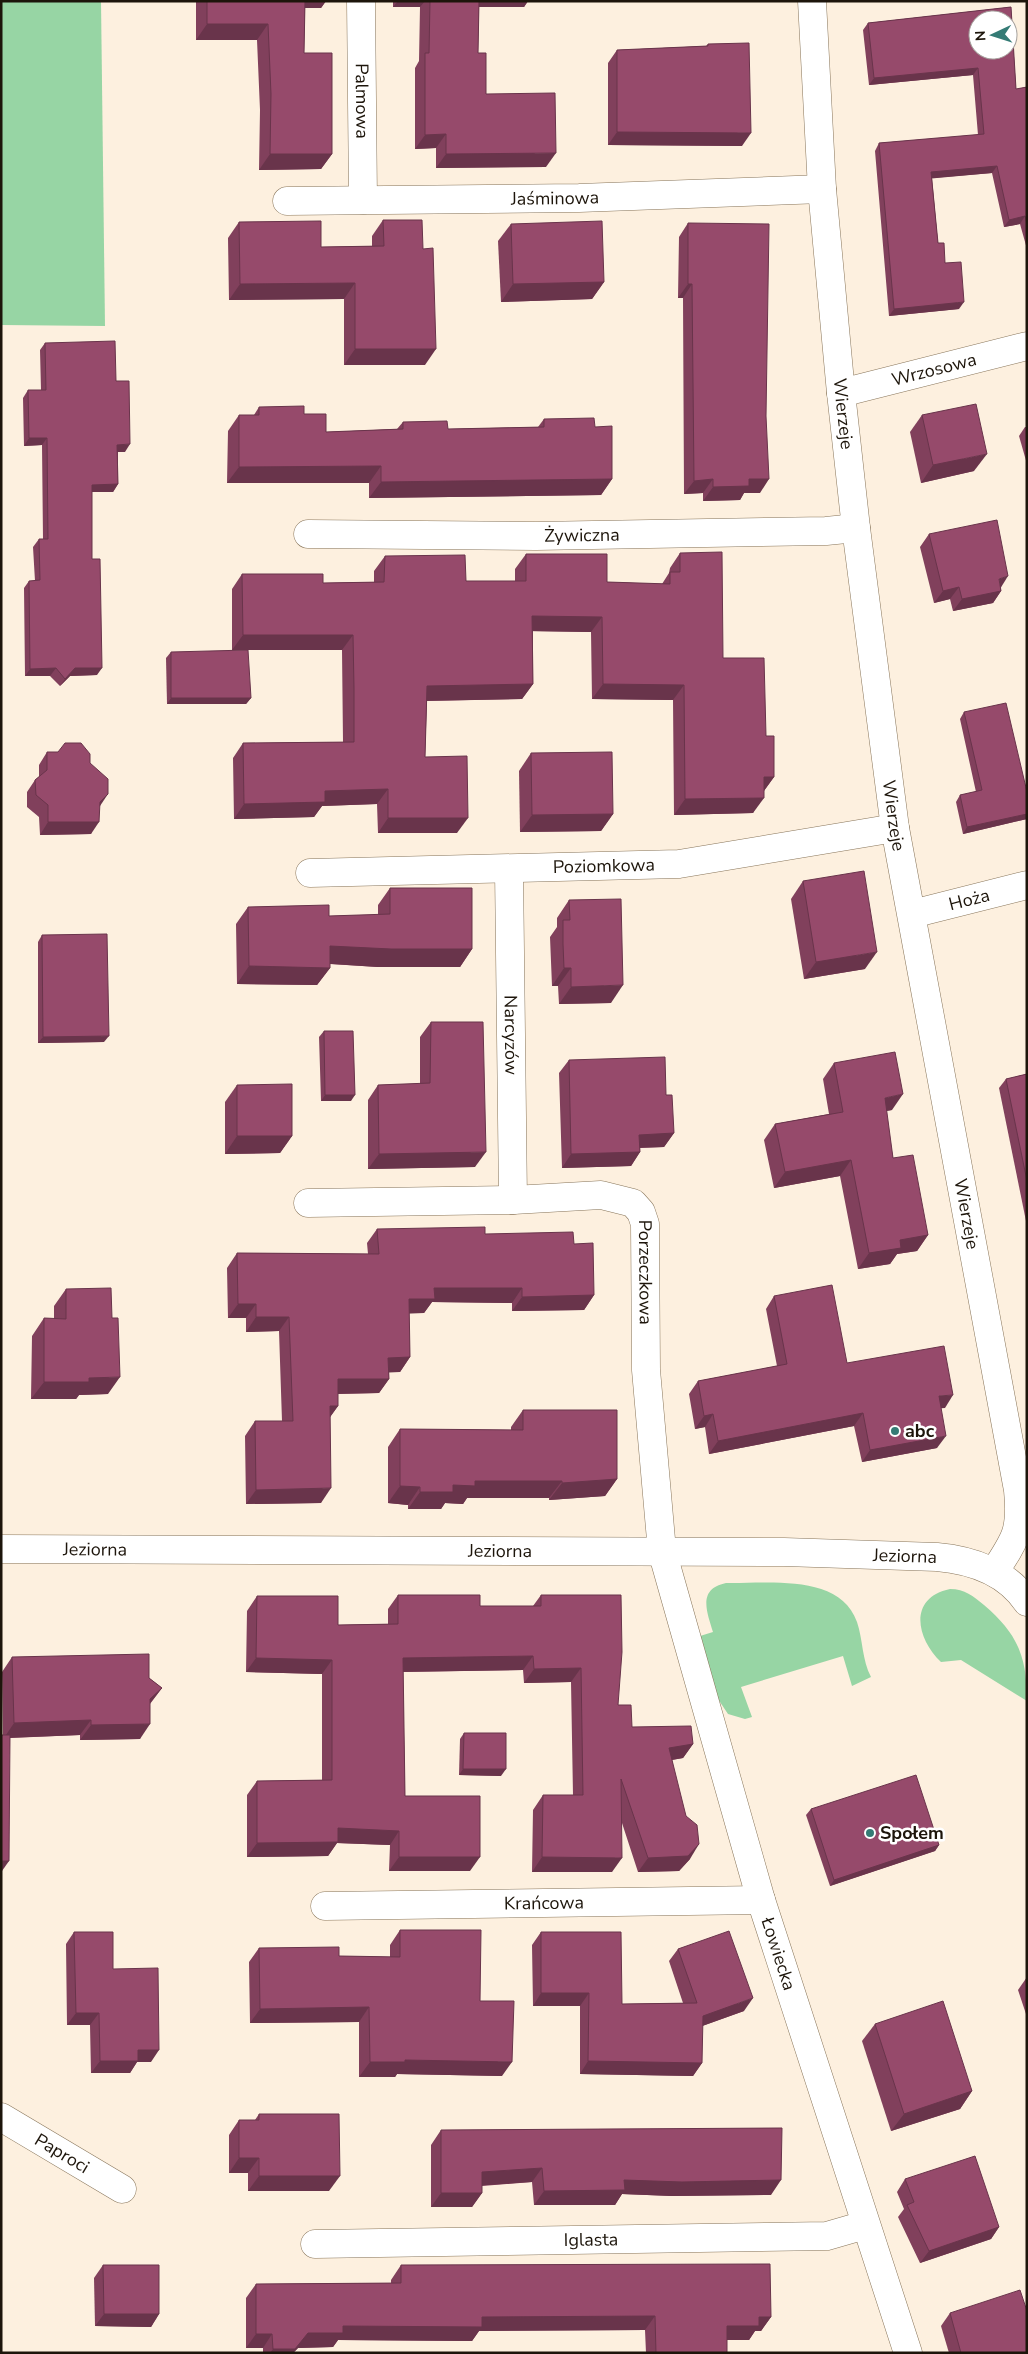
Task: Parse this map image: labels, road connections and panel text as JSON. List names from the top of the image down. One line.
{"streets":{"street":["Palmowa","Jaśminowa","Wrzosowa","Wierzeje","Żywiczna","Poziomkowa","Hoża","Narcyzów","Porzeczkowa","Jeziorna","Krańcowa","Łowiecka","Paproci","Iglasta"]},"crossings":[["Palmowa","Jaśminowa"],["Jaśminowa","Wierzeje"],["Wrzosowa","Wierzeje"],["Wierzeje","Żywiczna"],["Wierzeje","Poziomkowa"],["Wierzeje","Hoża"],["Wierzeje","Jeziorna"],["Poziomkowa","Narcyzów"],["Narcyzów","Porzeczkowa"],["Porzeczkowa","Jeziorna"],["Porzeczkowa","Łowiecka"],["Jeziorna","Łowiecka"],["Krańcowa","Łowiecka"],["Łowiecka","Iglasta"]],"places":["abc","Społem"],"north":"left"}
